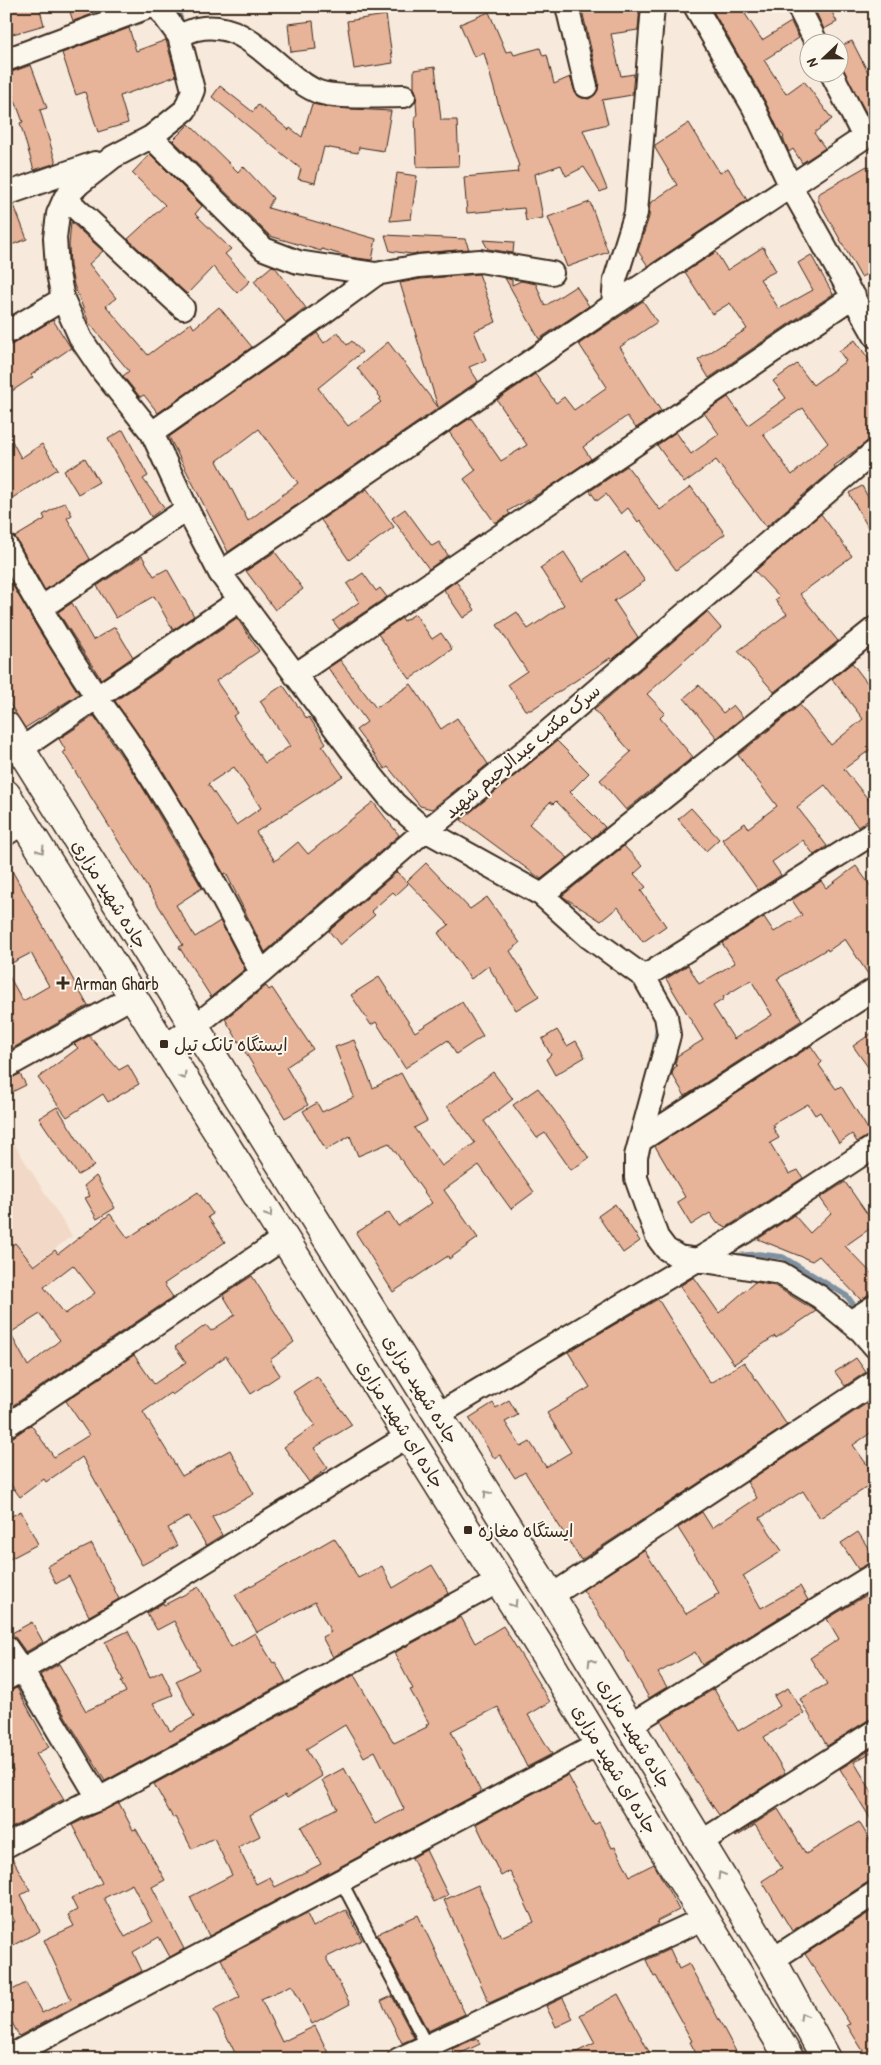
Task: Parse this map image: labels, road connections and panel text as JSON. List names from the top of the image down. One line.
{"streets":{"main road":["جاده شهید مزاری","جاده ای شهید مزاری"],"street":["سرک مکتب عبدالرحیم شهید"]},"crossings":[["سرک مکتب عبدالرحیم شهید","جاده شهید مزاری"],["سرک مکتب عبدالرحیم شهید","جاده ای شهید مزاری"]],"one_way":["جاده شهید مزاری","جاده ای شهید مزاری"],"places":{"health":["Arman Gharb"],"transit":["ایستگاه تانک تیل","ایستگاه مغازه"]},"north":"left"}
